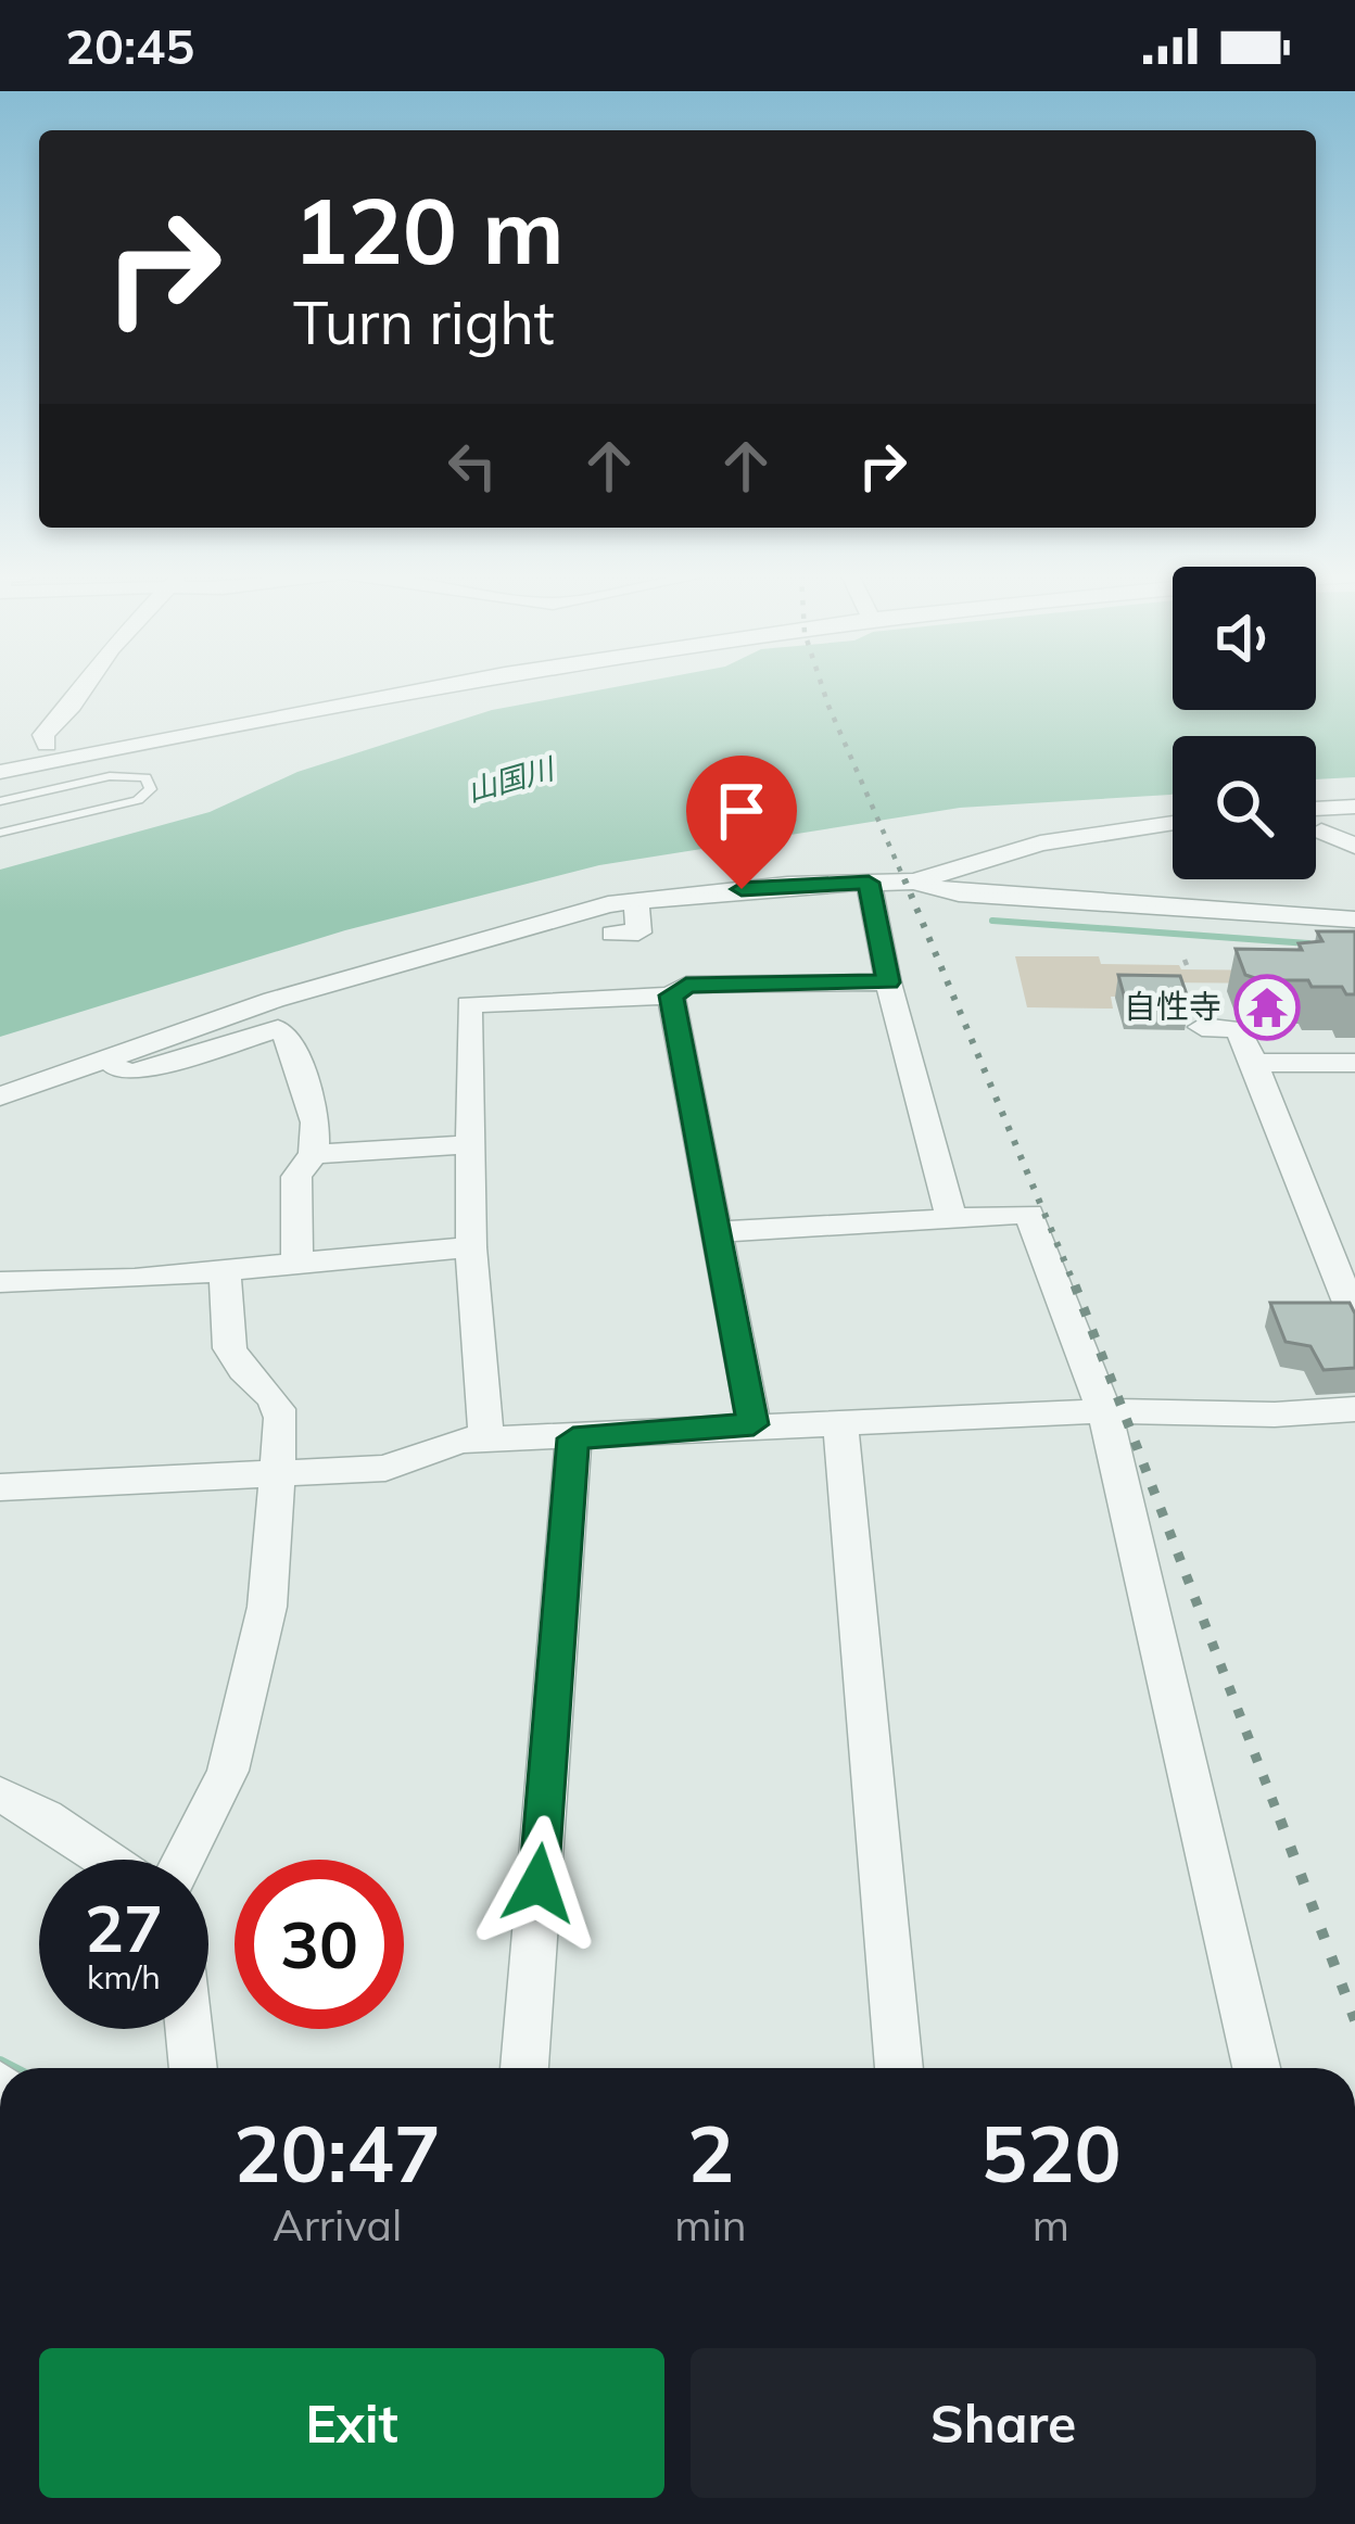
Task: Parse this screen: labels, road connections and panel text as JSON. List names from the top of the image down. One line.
{"water":["山国川"],"places":{"temple":["自性寺"]},"page":{"status":"20:45","turn":["120 m","Turn right"],"speed":"27 km/h","limit":"30","eta":["20:47","Arrival","2","min","520","m"],"buttons":["Exit","Share"]}}
